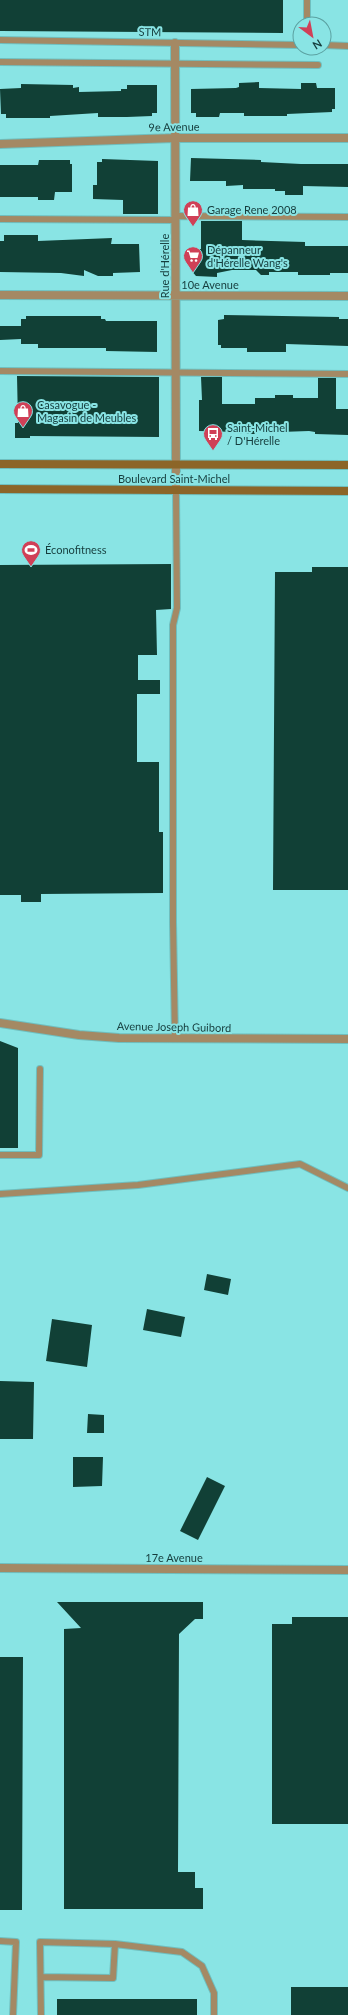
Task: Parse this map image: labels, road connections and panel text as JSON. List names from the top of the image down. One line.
{"streets":{"main road":["Boulevard Saint-Michel"],"street":["9e Avenue","Rue d'Hérelle","10e Avenue","Avenue Joseph Guibord","17e Avenue"],"lane":["STM"]},"crossings":[["STM","Rue d'Hérelle"],["9e Avenue","Rue d'Hérelle"],["Rue d'Hérelle","10e Avenue"],["Rue d'Hérelle","Boulevard Saint-Michel"]],"places":{"shop":["Garage Rene 2008","Casavogue - Magasin de Meubles"],"supermarket":["Dépanneur d'Hérelle Wang's"],"bus stop":["Saint-Michel / D'Hérelle"],"sports":["Éconofitness"]},"north":"bottom right"}
